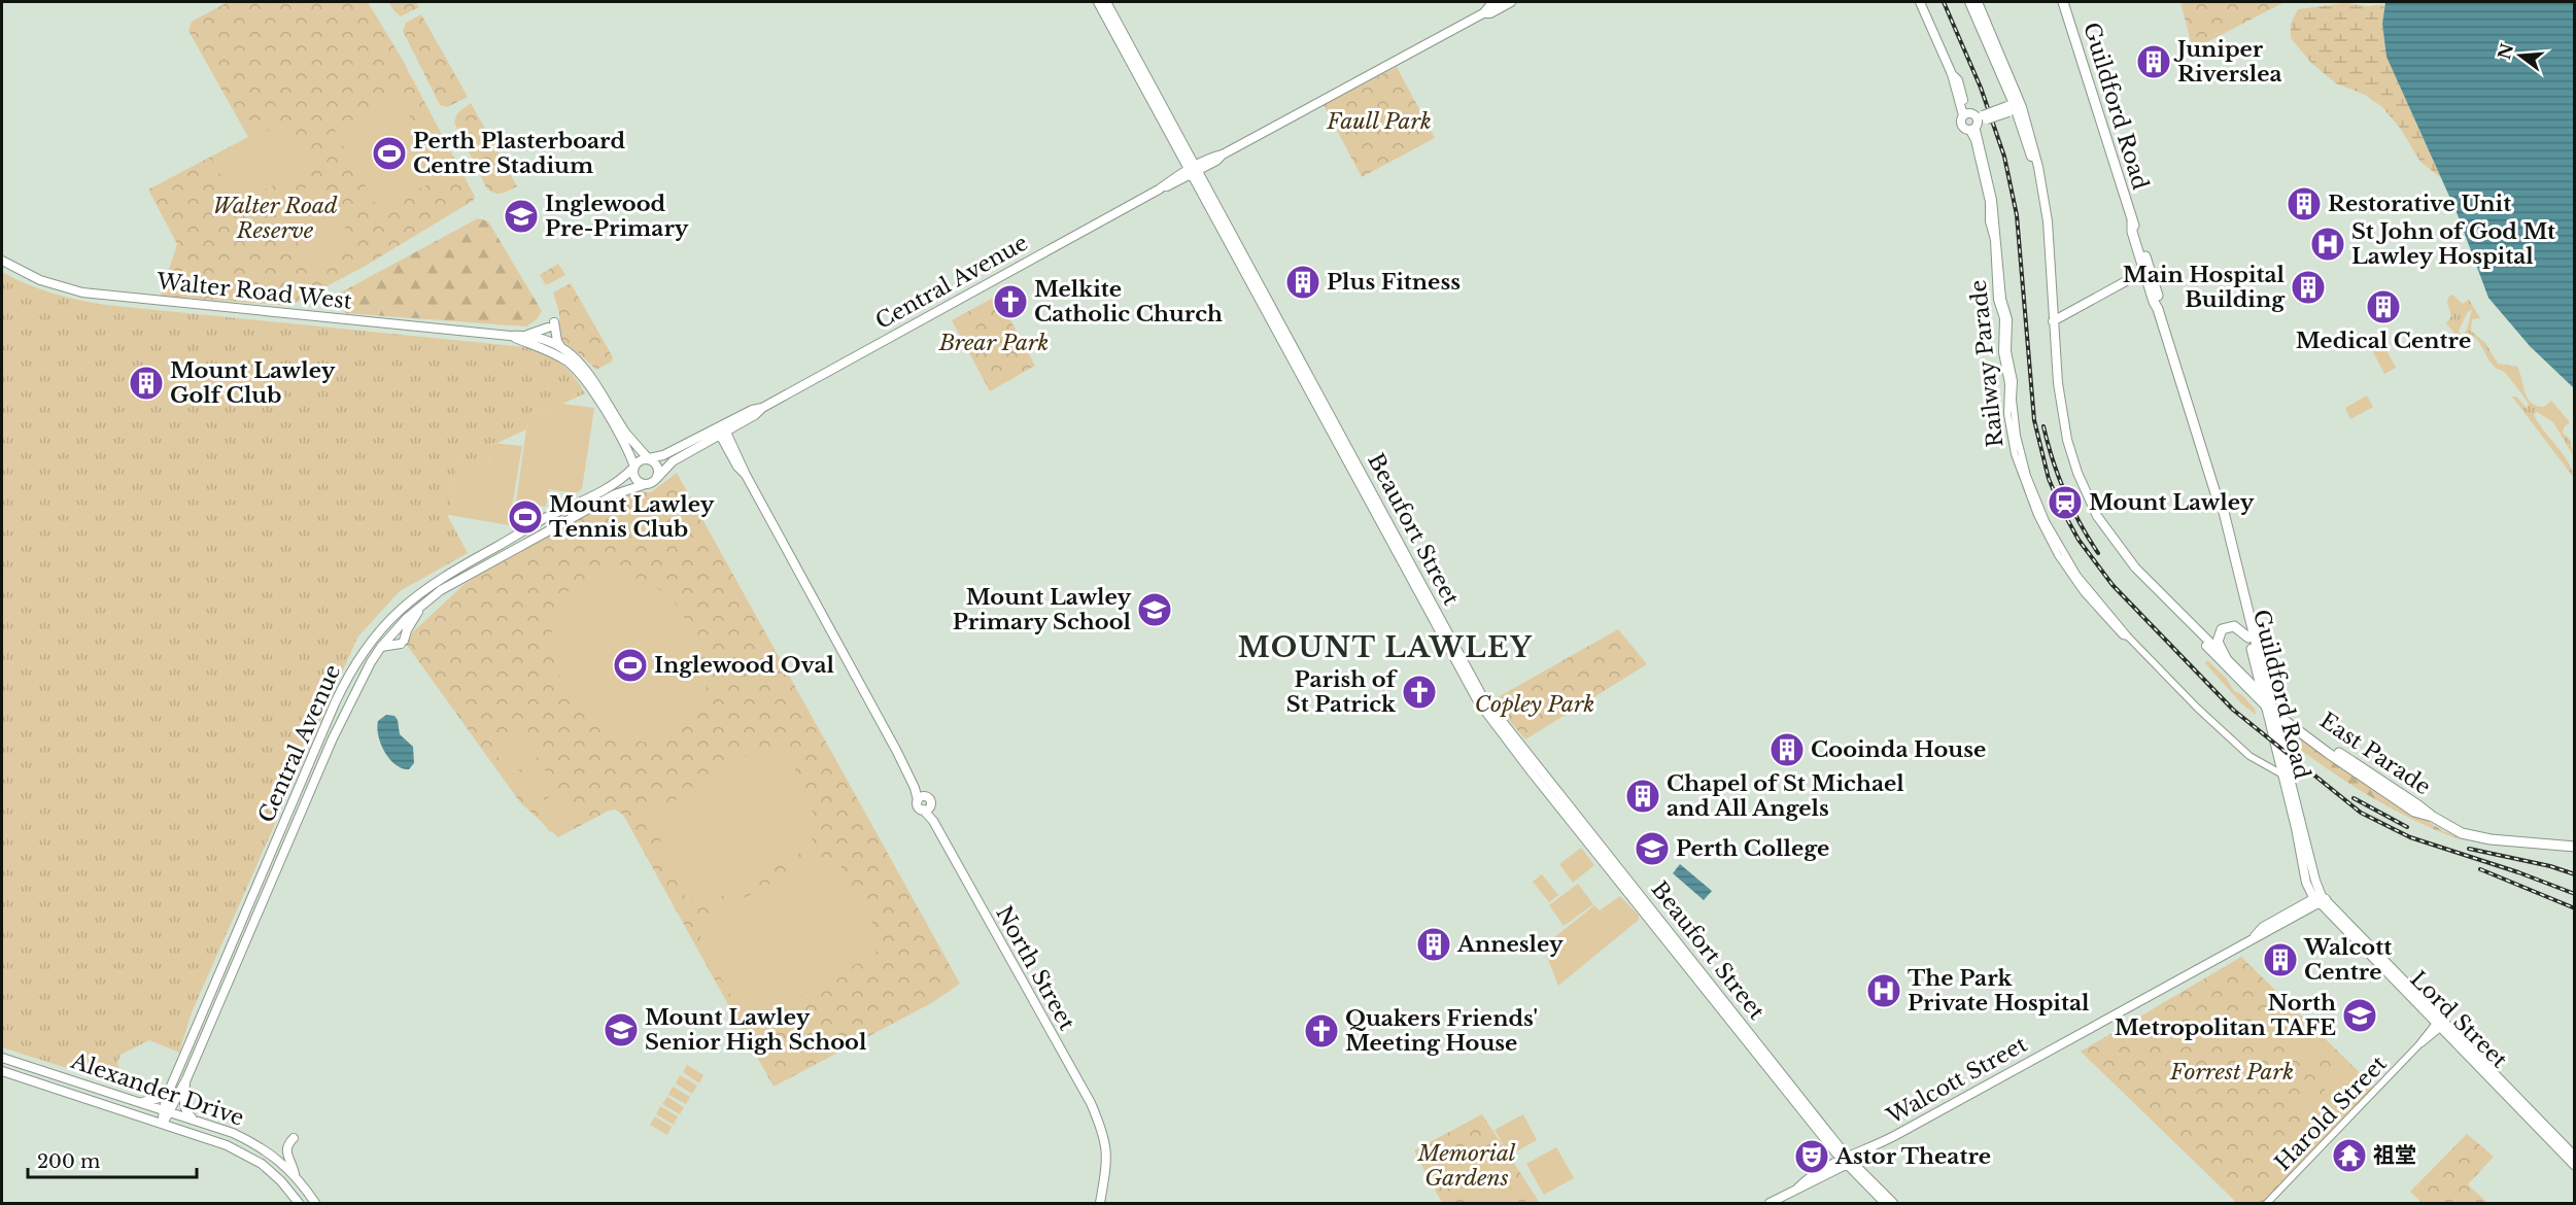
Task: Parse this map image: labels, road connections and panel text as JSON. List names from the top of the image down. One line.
{"streets":{"highway":["Guildford Road","East Parade"],"main road":["Central Avenue","Walter Road West","Railway Parade","Beaufort Street","North Street","Lord Street","Walcott Street","Alexander Drive"],"street":["Harold Street"]},"crossings":[["Guildford Road","Railway Parade"],["Guildford Road","East Parade"],["Guildford Road","Lord Street"],["Guildford Road","Walcott Street"],["Central Avenue","Beaufort Street"],["Central Avenue","North Street"],["Central Avenue","Alexander Drive"],["Beaufort Street","Walcott Street"],["Lord Street","Walcott Street"],["Lord Street","Harold Street"]],"districts":["MOUNT LAWLEY"],"parks":["Faull Park","Walter Road Reserve","Brear Park","Copley Park","Forrest Park","Memorial Gardens"],"places":{"building":["Juniper Riverslea","Restorative Unit","Plus Fitness","Main Hospital Building","Medical Centre","Mount Lawley Golf Club","Cooinda House","Chapel of St Michael and All Angels","Annesley","Walcott Centre"],"sports":["Perth Plasterboard Centre Stadium","Mount Lawley Tennis Club","Inglewood Oval"],"school or university":["Inglewood Pre-Primary","Mount Lawley Primary School","Perth College","North Metropolitan TAFE","Mount Lawley Senior High School"],"hospital":["St John of God Mt Lawley Hospital","The Park Private Hospital"],"church":["Melkite Catholic Church","Parish of St Patrick","Quakers Friends' Meeting House"],"station":["Mount Lawley"],"temple":["祖堂"],"theatre":["Astor Theatre"]},"scale_bar":"200 m","north":"left"}
